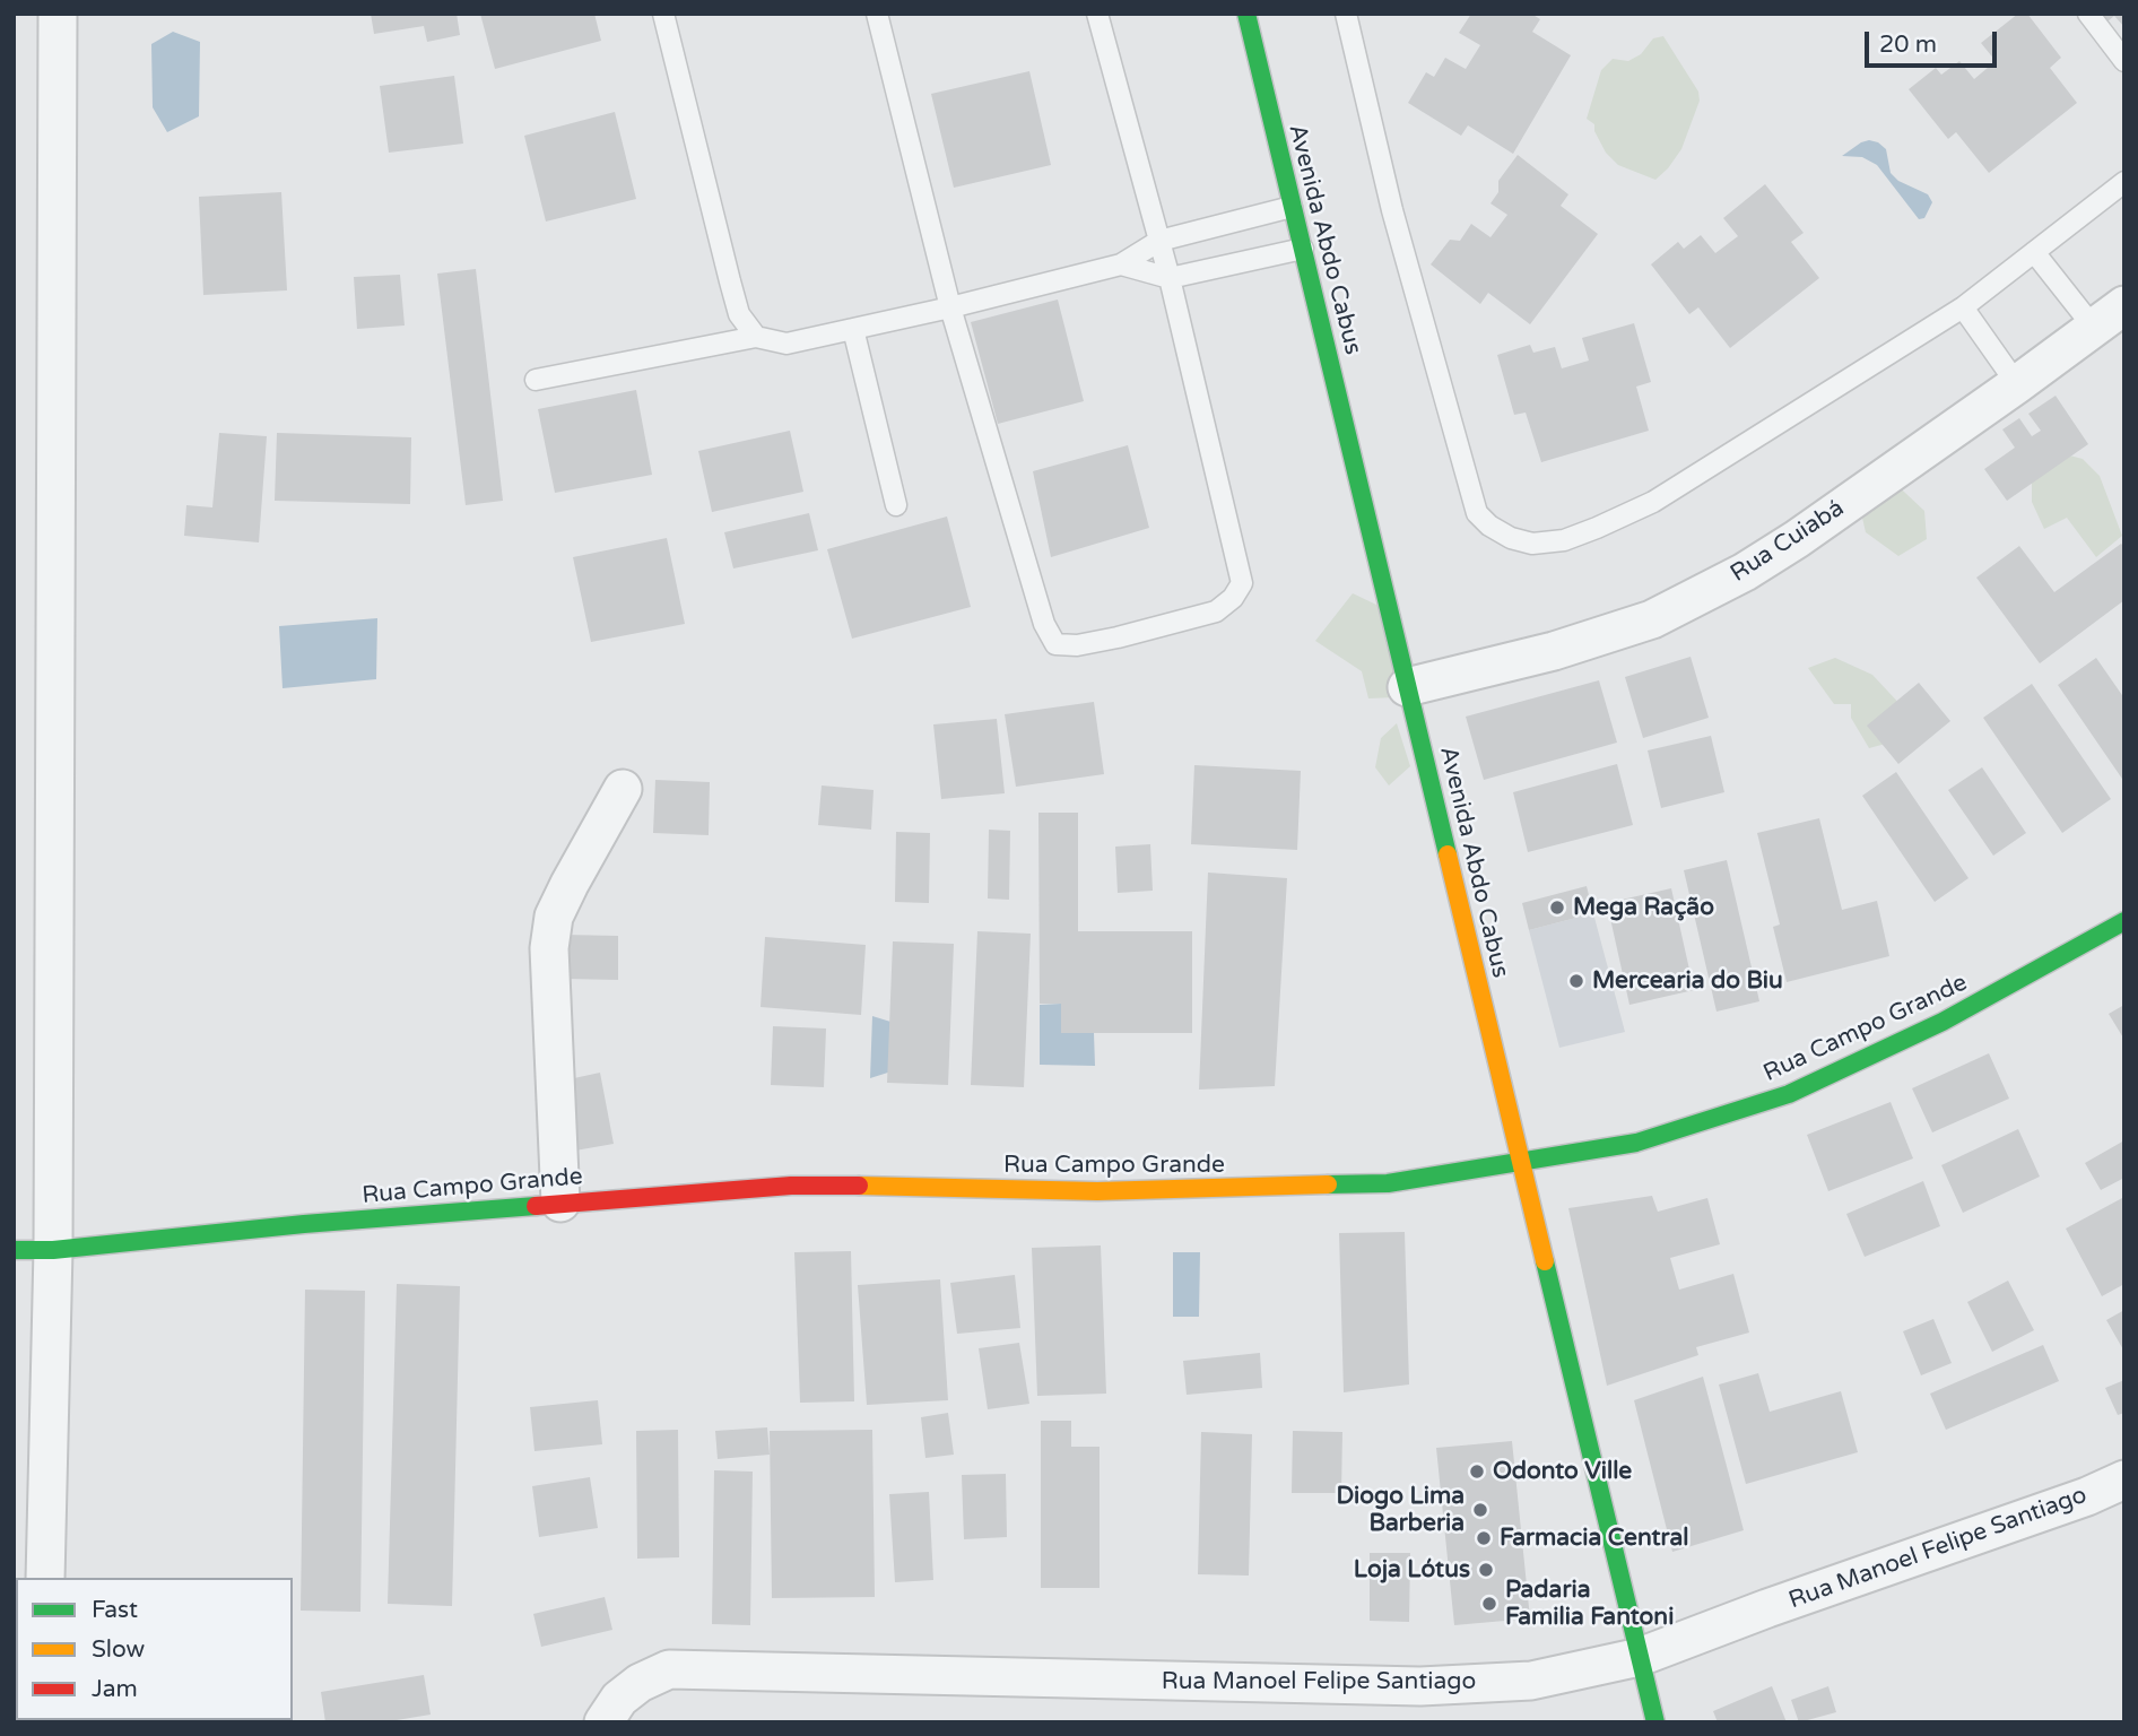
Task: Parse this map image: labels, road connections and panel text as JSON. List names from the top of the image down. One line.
{"streets":{"street":["Avenida Abdo Cabus","Rua Cuiabá","Rua Campo Grande","Rua Manoel Felipe Santiago"]},"crossings":[["Avenida Abdo Cabus","Rua Cuiabá"],["Avenida Abdo Cabus","Rua Campo Grande"],["Avenida Abdo Cabus","Rua Manoel Felipe Santiago"]],"places":["Mega Ração","Mercearia do Biu","Odonto Ville","Diogo Lima Barberia","Farmacia Central","Loja Lótus","Padaria Familia Fantoni"],"legend":["Fast","Slow","Jam"],"scale_bar":"20 m"}
